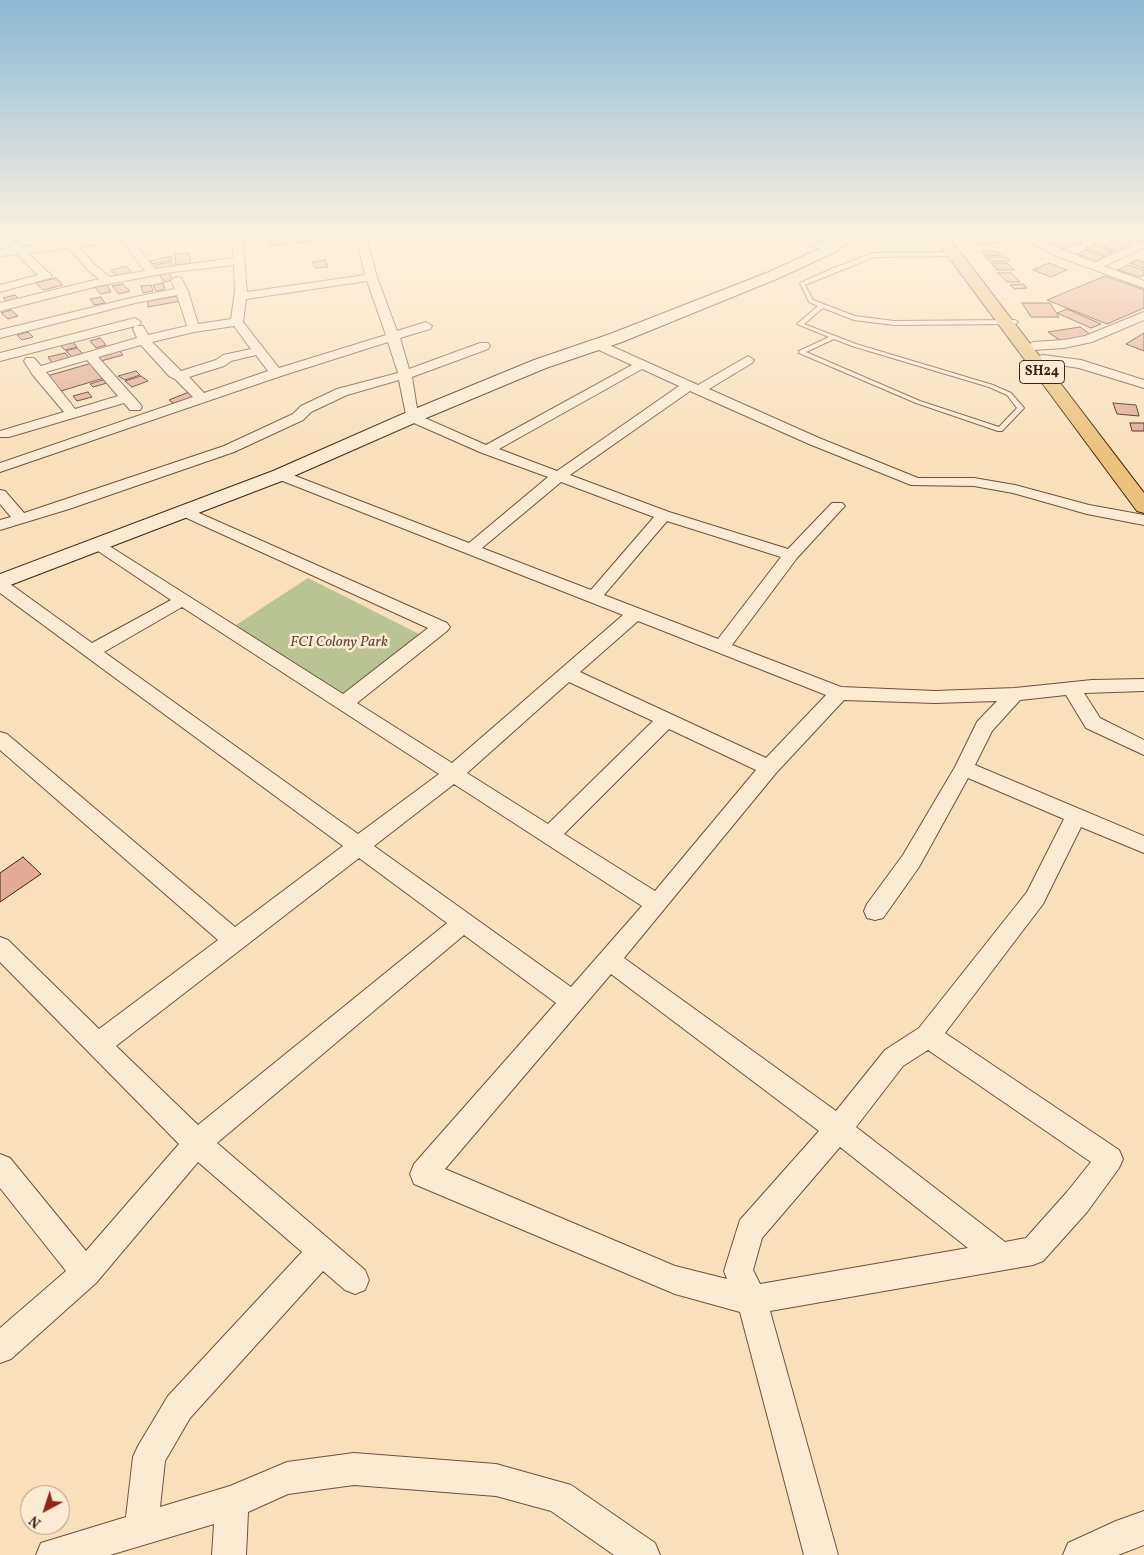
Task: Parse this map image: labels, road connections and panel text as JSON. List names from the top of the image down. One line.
{"streets":{"main road":["SH24"]},"parks":["FCI Colony Park"],"north":"bottom left"}
